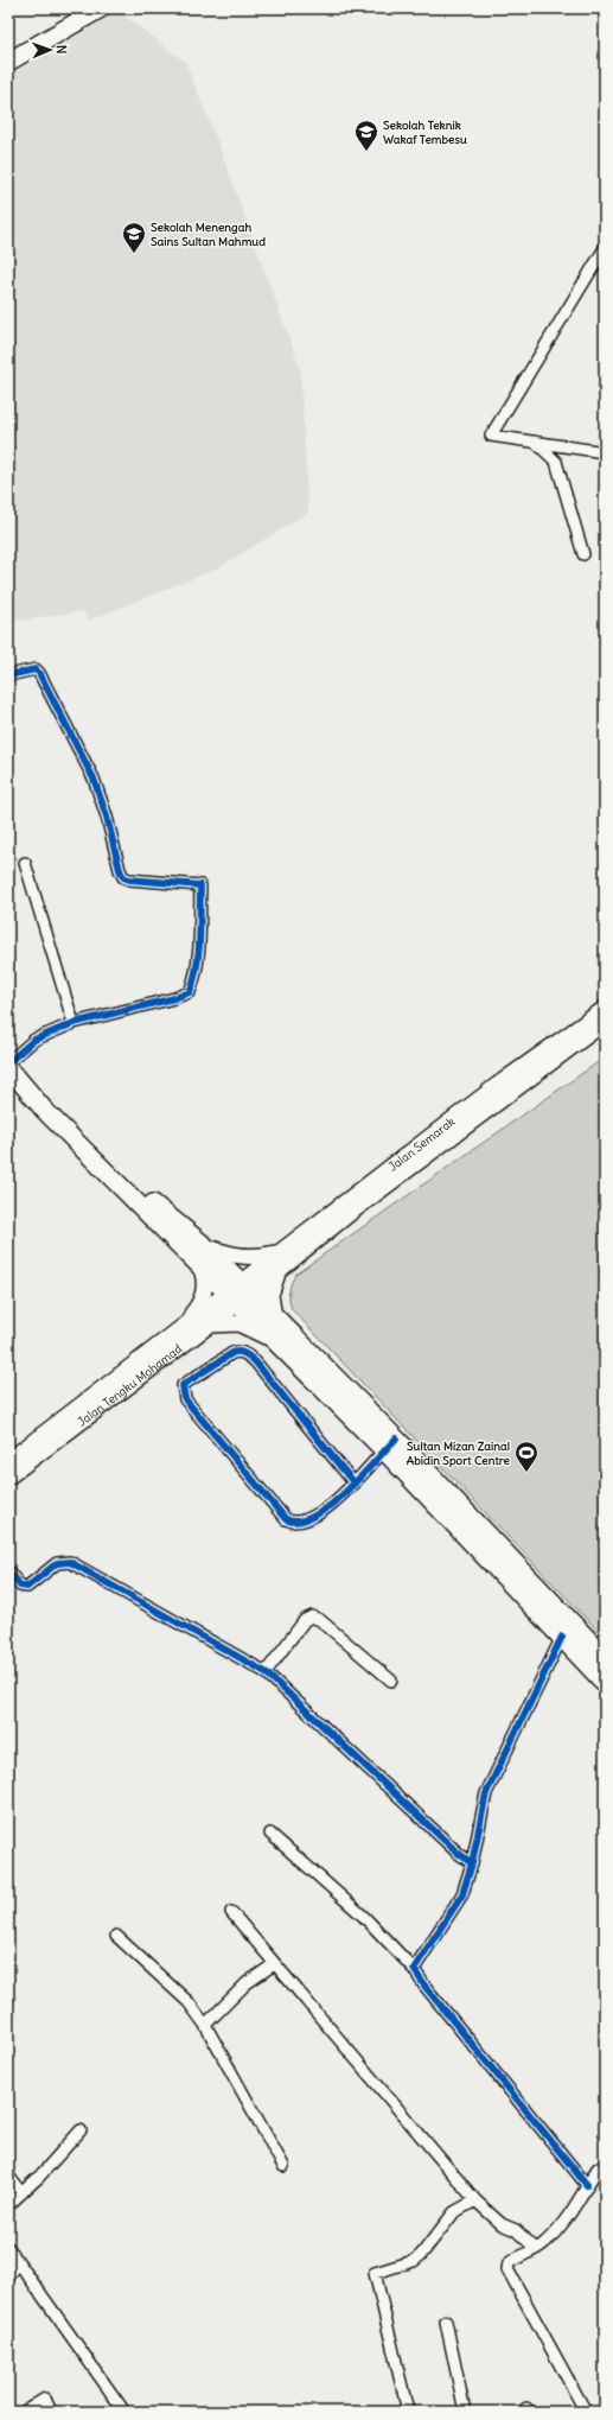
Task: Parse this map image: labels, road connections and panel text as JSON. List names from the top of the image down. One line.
{"streets":{"main road":["Jalan Semarak","Jalan Tengku Mohamad"]},"crossings":[["Jalan Semarak","Jalan Tengku Mohamad"]],"places":{"school or university":["Sekolah Teknik Wakaf Tembesu","Sekolah Menengah Sains Sultan Mahmud"],"sports":["Sultan Mizan Zainal Abidin Sport Centre"]},"north":"right"}
